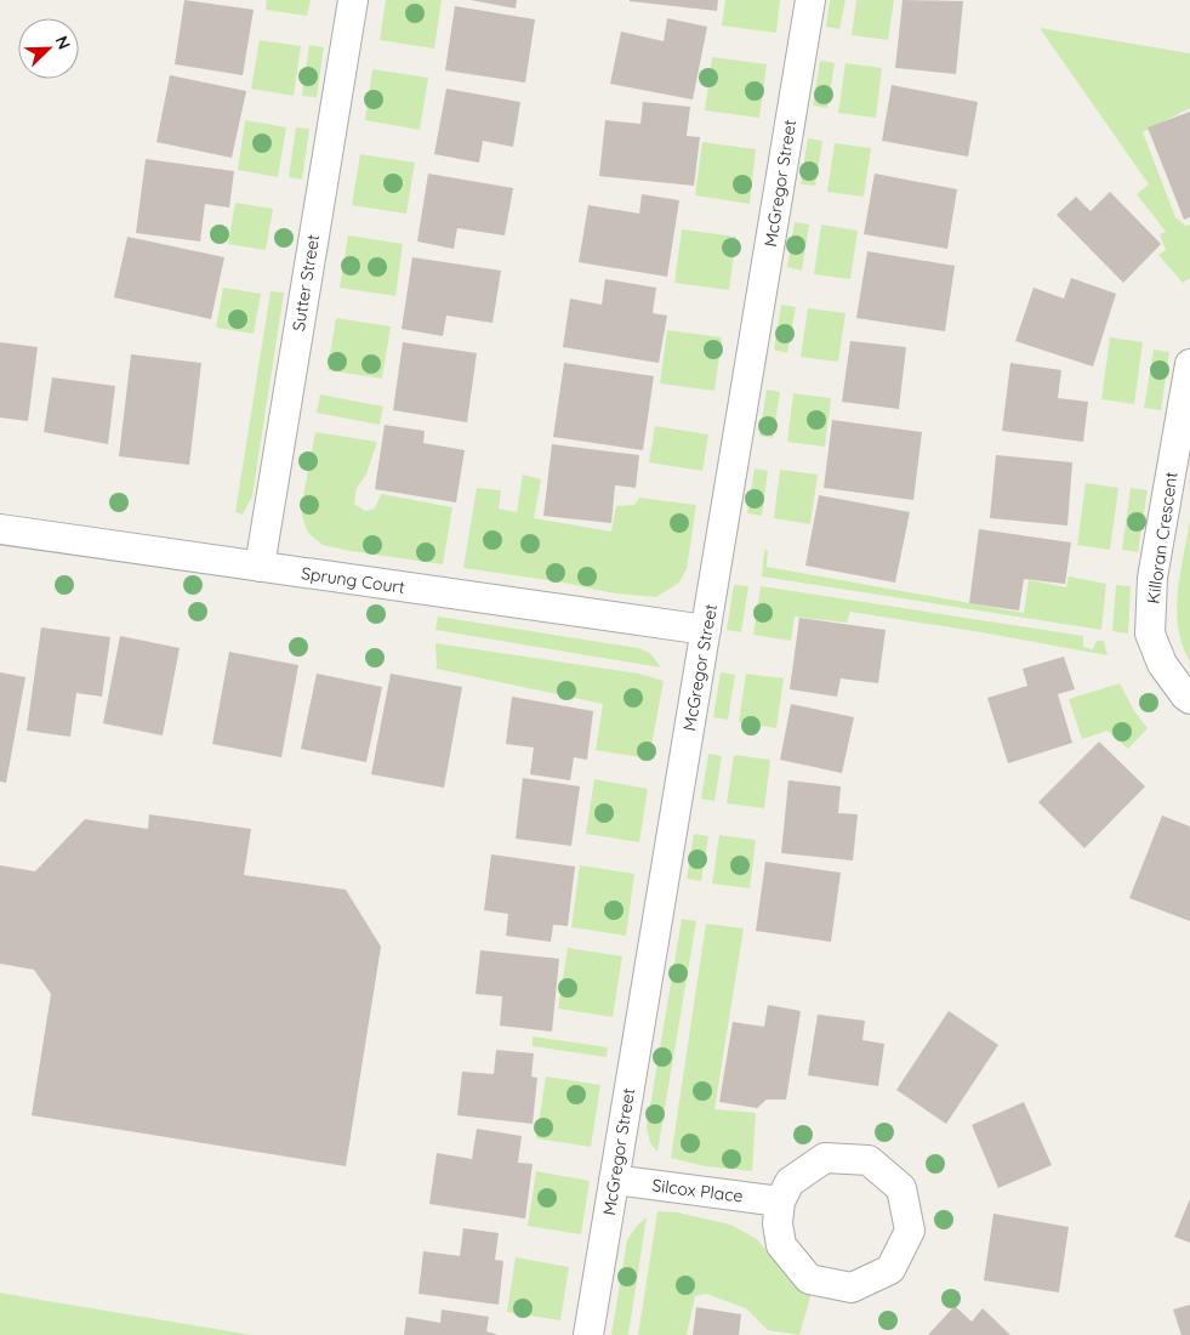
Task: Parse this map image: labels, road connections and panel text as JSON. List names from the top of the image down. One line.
{"streets":{"street":["McGregor Street","Sutter Street","Killoran Crescent","Sprung Court","Silcox Place"]},"crossings":[["McGregor Street","Sprung Court"],["McGregor Street","Silcox Place"],["Sutter Street","Sprung Court"]],"north":"top right"}
